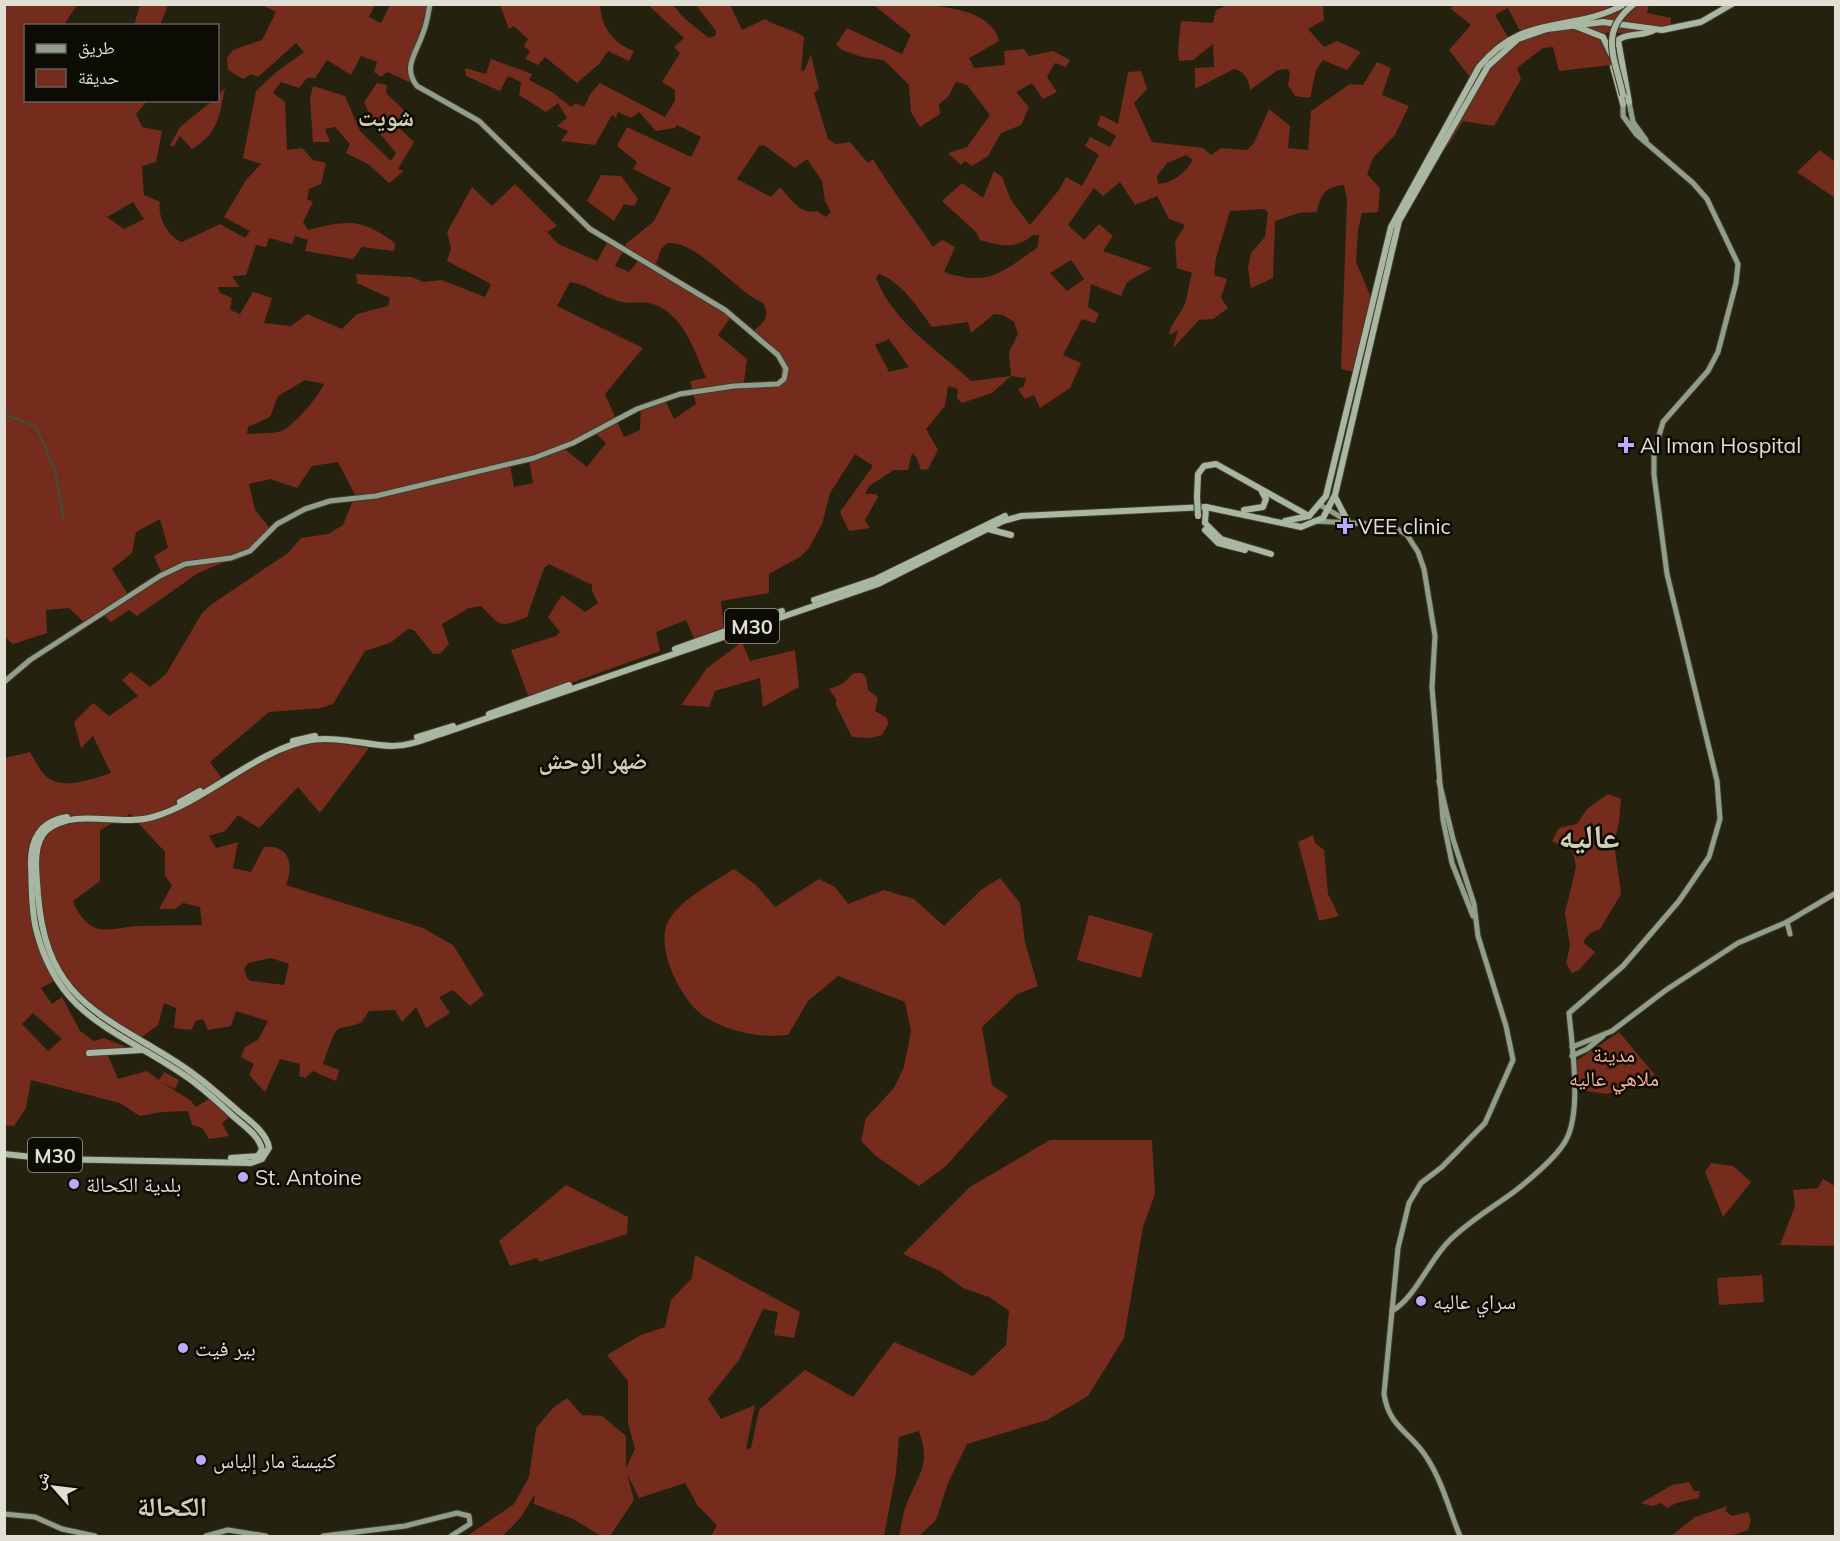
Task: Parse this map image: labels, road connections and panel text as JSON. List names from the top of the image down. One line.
{"streets":{"highway":["M30"]},"districts":["شويت","ضهر الوحش","عاليه","الكحالة"],"parks":["مدينة ملاهي عاليه"],"places":{"health":["Al Iman Hospital","VEE clinic"],"other":["St. Antoine","بلدية الكحالة","سراي عاليه","بير فيت","كنيسة مار إلياس"]},"legend":["طريق","حديقة"],"north":"top left"}
